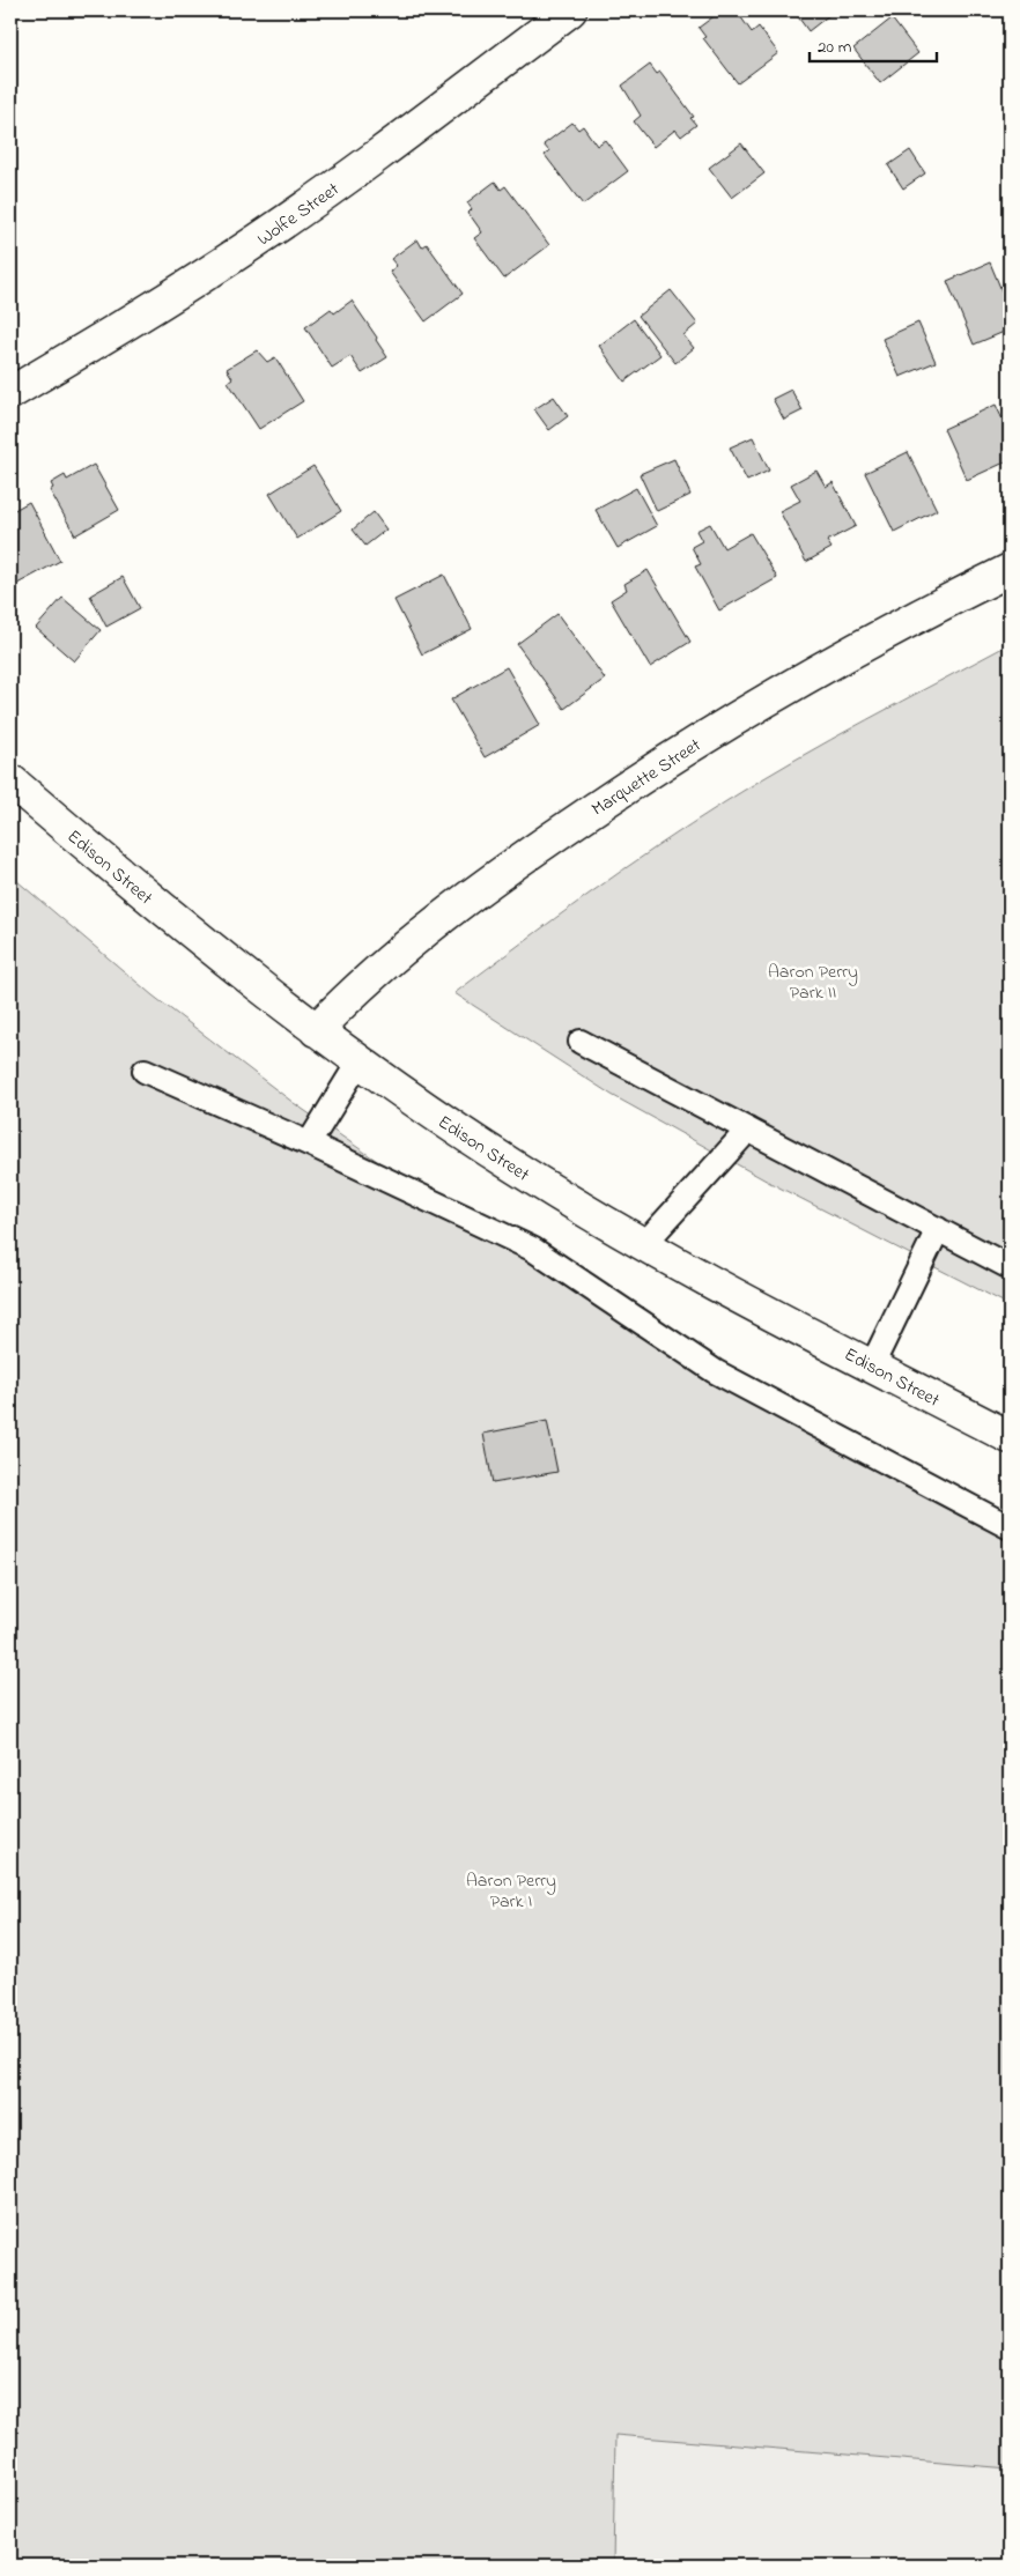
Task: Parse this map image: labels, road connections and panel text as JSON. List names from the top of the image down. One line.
{"streets":{"street":["Wolfe Street","Marquette Street","Edison Street"]},"crossings":[["Marquette Street","Edison Street"]],"parks":["Aaron Perry Park II","Aaron Perry Park I"],"scale_bar":"20 m"}
